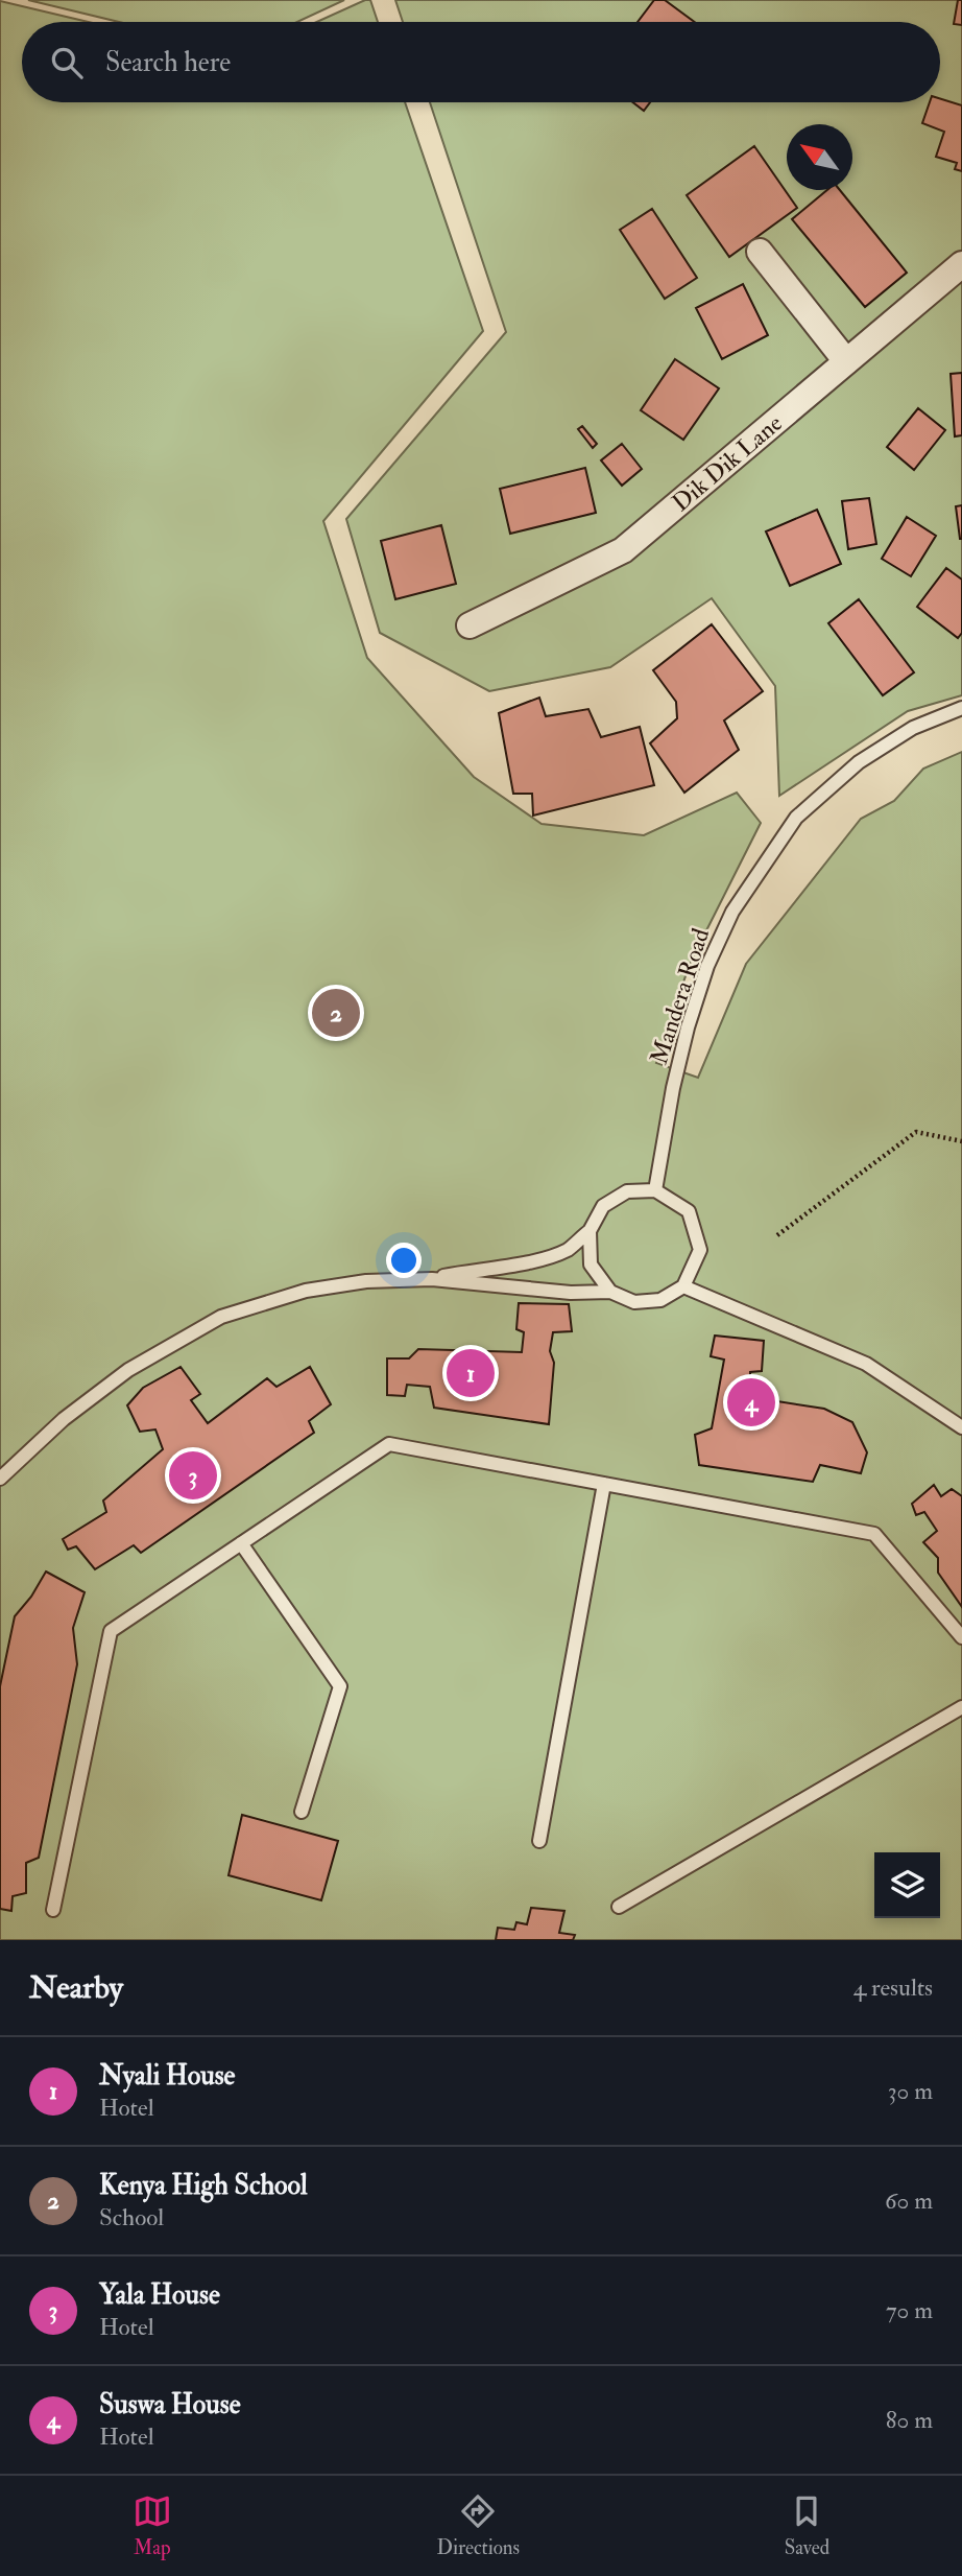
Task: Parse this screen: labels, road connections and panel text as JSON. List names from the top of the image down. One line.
{"streets":{"street":["Dik Dik Lane"],"lane":["Mandera Road"]},"north":"top left","page":{"search":"Search here","pins":["2","1","4","3"],"heading":["Nearby","4 results"],"list":[{"mark":"1","name":"Nyali House","note":"Hotel","value":"30 m"},{"mark":"2","name":"Kenya High School","note":"School","value":"60 m"},{"mark":"3","name":"Yala House","note":"Hotel","value":"70 m"},{"mark":"4","name":"Suswa House","note":"Hotel","value":"80 m"}],"nav":["Map","Directions","Saved"]}}
